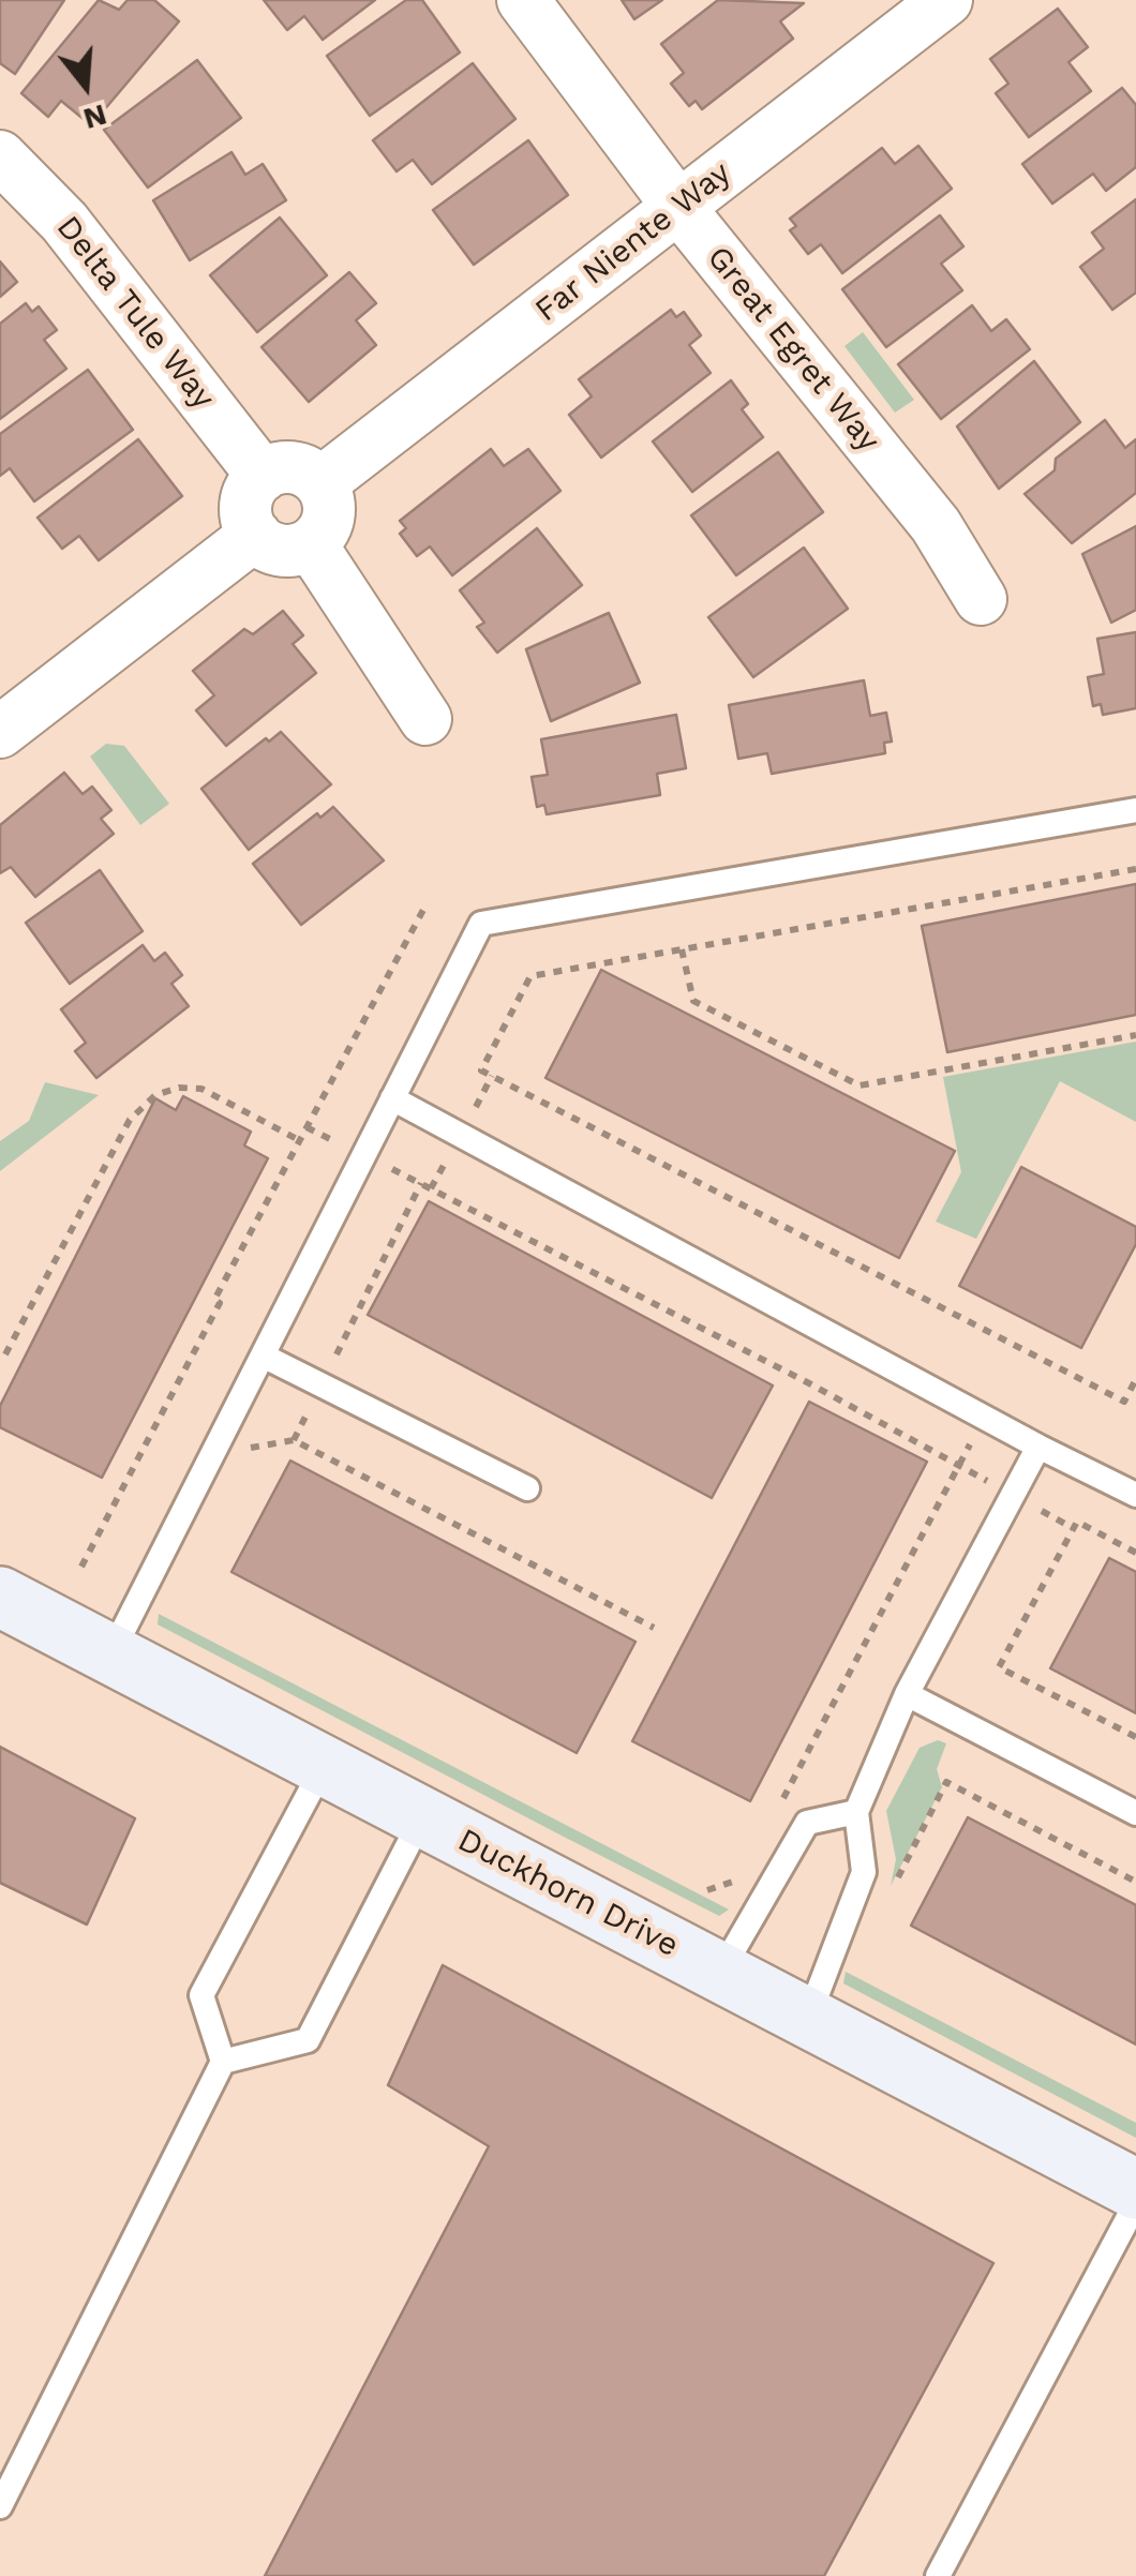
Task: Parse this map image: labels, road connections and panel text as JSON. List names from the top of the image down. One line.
{"streets":{"street":["Far Niente Way","Delta Tule Way","Great Egret Way","Duckhorn Drive"]},"crossings":[["Far Niente Way","Delta Tule Way"],["Far Niente Way","Great Egret Way"]],"north":"bottom"}
